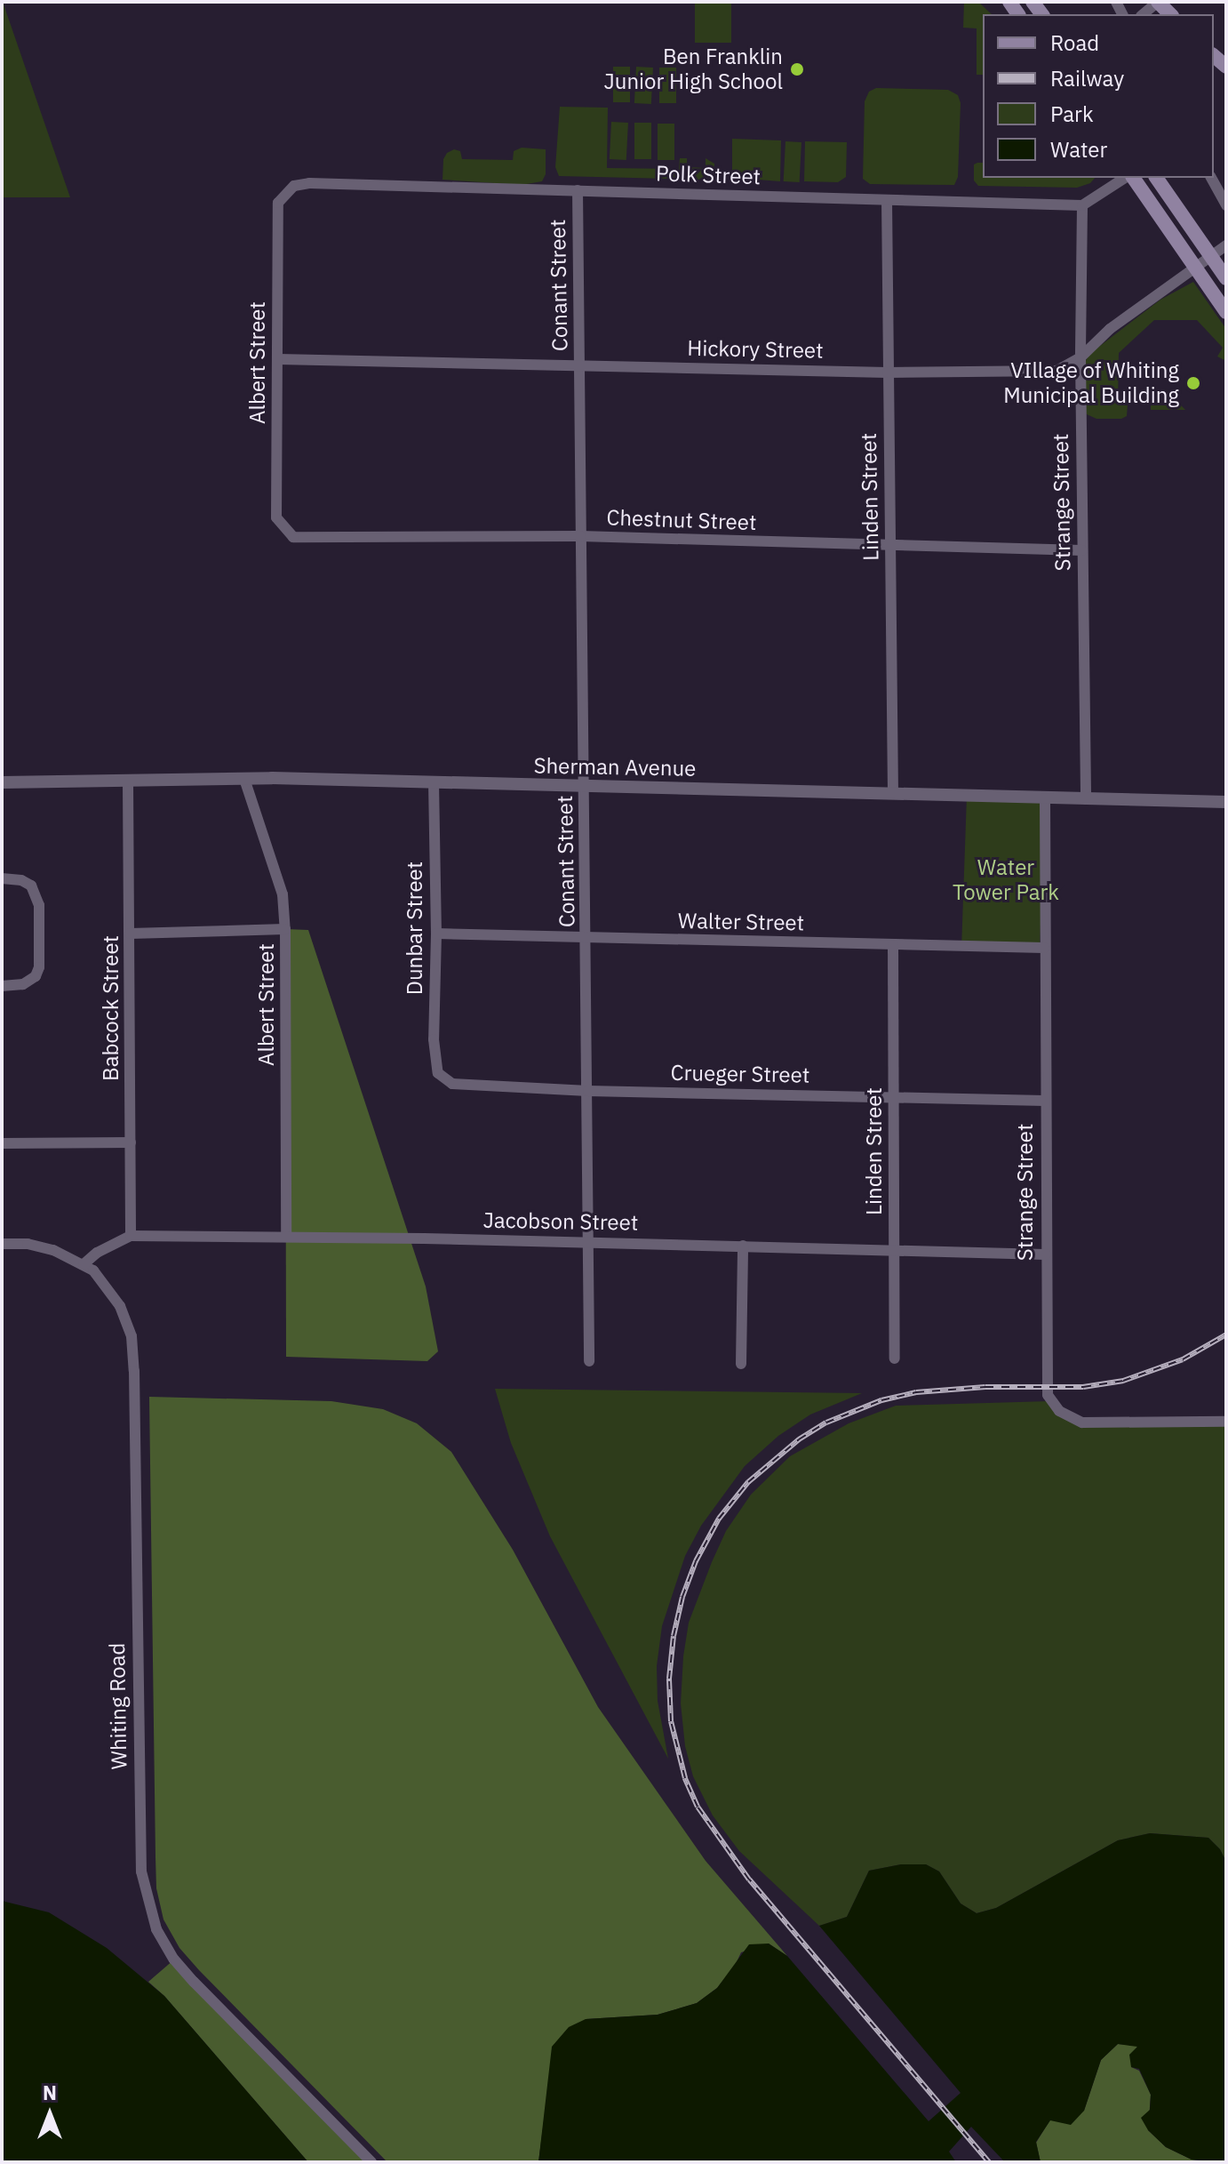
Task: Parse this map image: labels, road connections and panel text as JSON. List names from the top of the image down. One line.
{"streets":{"street":["Polk Street","Conant Street","Hickory Street","Albert Street","Linden Street","Strange Street","Chestnut Street","Sherman Avenue","Walter Street","Dunbar Street","Babcock Street","Crueger Street","Jacobson Street","Whiting Road"]},"crossings":[["Polk Street","Conant Street"],["Polk Street","Albert Street"],["Polk Street","Linden Street"],["Polk Street","Strange Street"],["Conant Street","Hickory Street"],["Conant Street","Chestnut Street"],["Conant Street","Sherman Avenue"],["Conant Street","Walter Street"],["Conant Street","Crueger Street"],["Conant Street","Jacobson Street"],["Hickory Street","Albert Street"],["Hickory Street","Linden Street"],["Hickory Street","Strange Street"],["Albert Street","Chestnut Street"],["Albert Street","Sherman Avenue"],["Albert Street","Jacobson Street"],["Linden Street","Chestnut Street"],["Linden Street","Sherman Avenue"],["Linden Street","Walter Street"],["Linden Street","Crueger Street"],["Linden Street","Jacobson Street"],["Strange Street","Chestnut Street"],["Strange Street","Sherman Avenue"],["Strange Street","Walter Street"],["Strange Street","Crueger Street"],["Strange Street","Jacobson Street"],["Sherman Avenue","Dunbar Street"],["Sherman Avenue","Babcock Street"],["Walter Street","Dunbar Street"],["Dunbar Street","Crueger Street"],["Babcock Street","Jacobson Street"],["Jacobson Street","Whiting Road"]],"parks":["Water Tower Park"],"places":["Ben Franklin Junior High School","VIllage of Whiting Municipal Building"],"legend":["Road","Railway","Park","Water"],"north":"top"}
